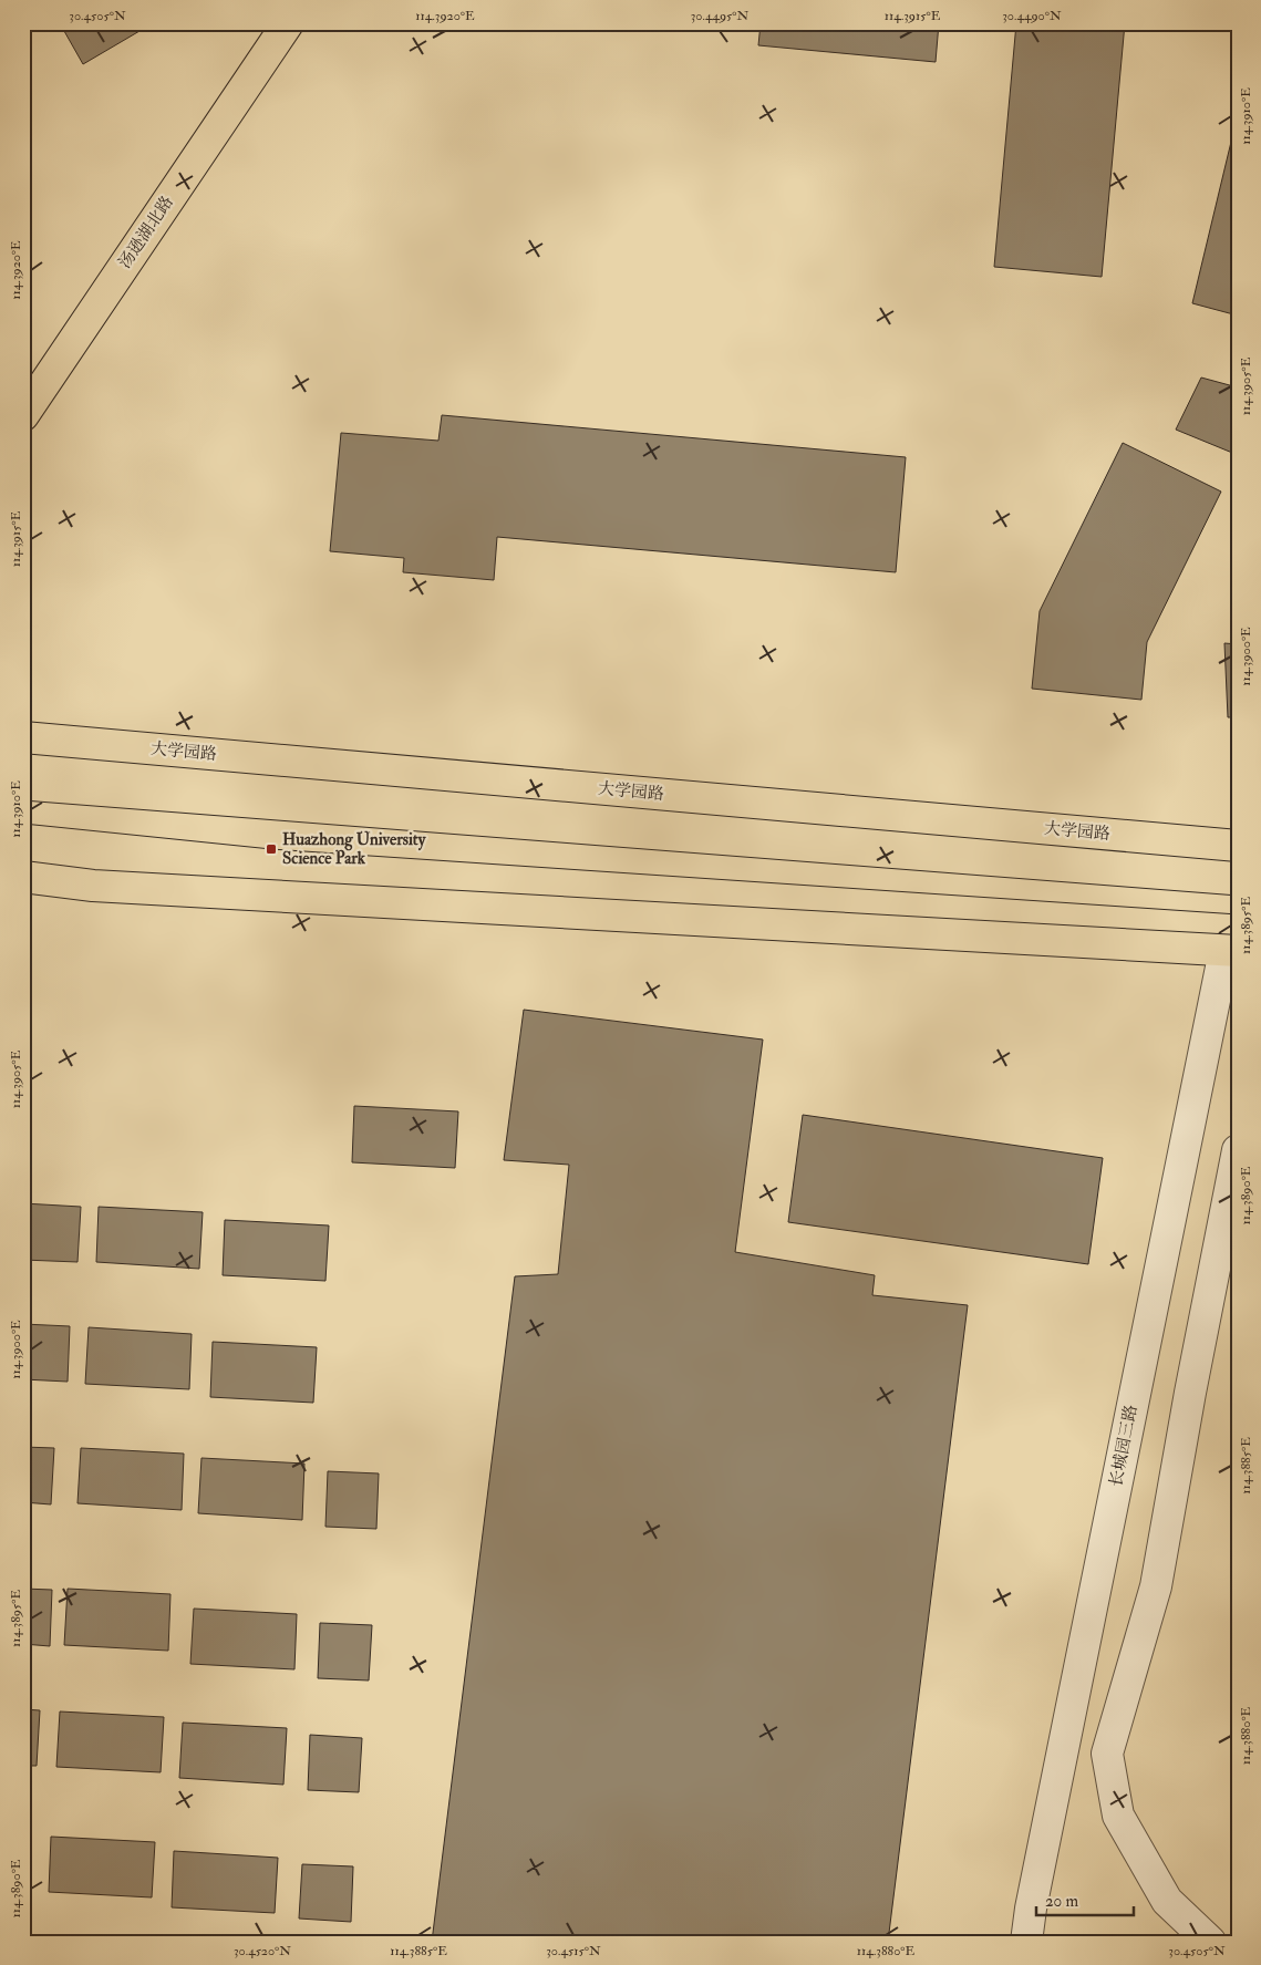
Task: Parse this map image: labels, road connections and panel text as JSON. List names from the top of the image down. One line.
{"streets":{"main road":["汤逊湖北路","大学园路"],"street":["长城园三路"]},"places":{"transit":["Huazhong University Science Park"]},"scale_bar":"20 m","coordinates":["30.4505°N","114.3920°E","30.4495°N","114.3915°E","30.4490°N","114.3910°E","114.3905°E","114.3900°E","114.3895°E","114.3890°E","114.3885°E","114.3880°E","30.4520°N","30.4515°N"]}
